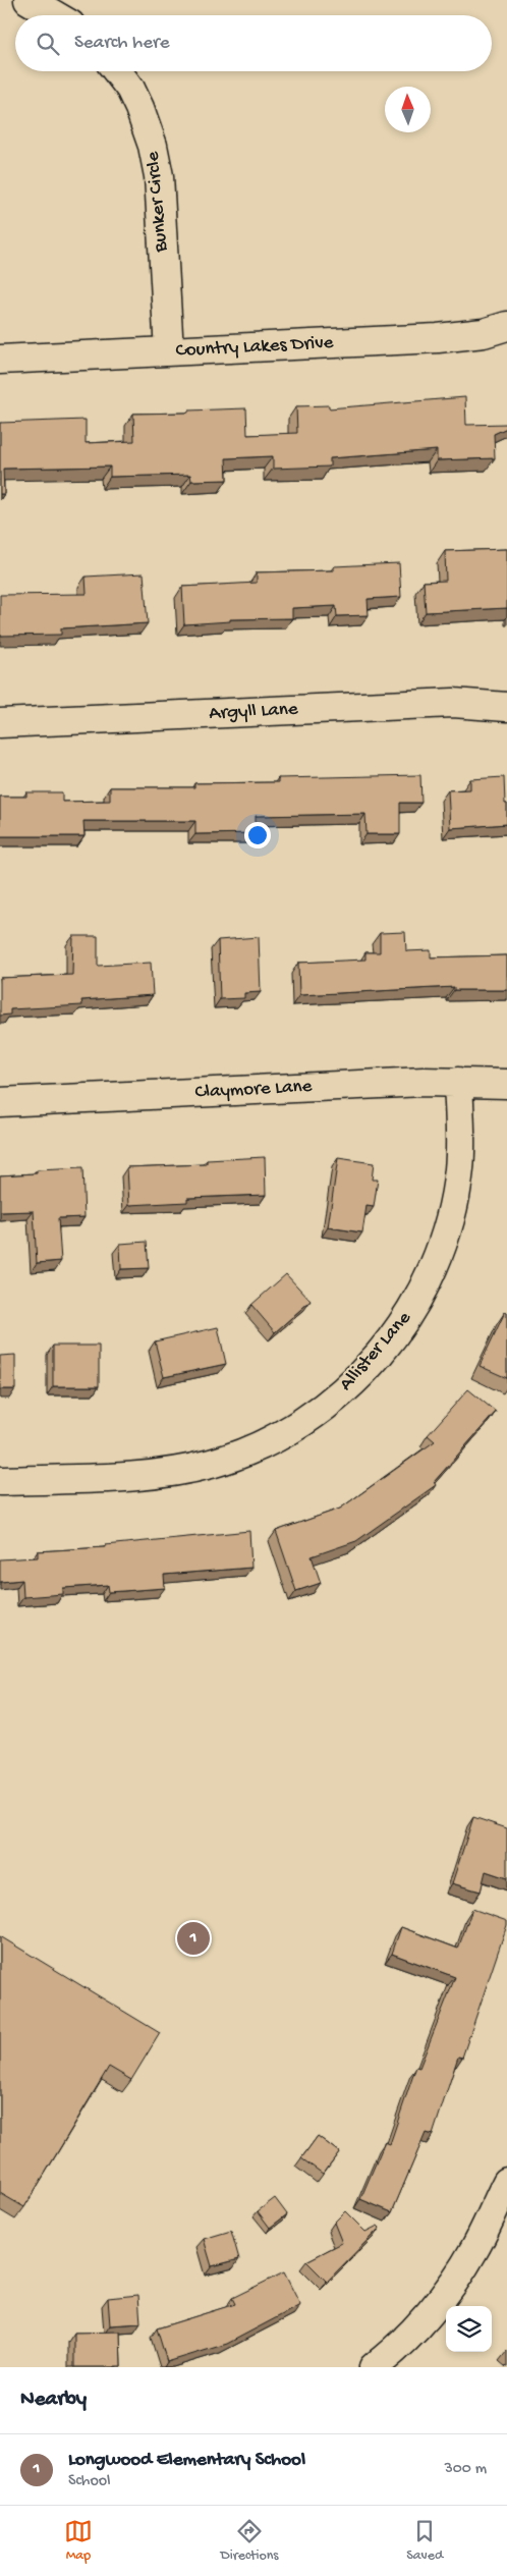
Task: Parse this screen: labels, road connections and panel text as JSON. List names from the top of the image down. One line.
{"streets":{"street":["Bunker Circle","Country Lakes Drive","Argyll Lane","Claymore Lane","Allister Lane"]},"crossings":[["Bunker Circle","Country Lakes Drive"],["Claymore Lane","Allister Lane"]],"north":"top","page":{"search":"Search here","pins":"1","heading":"Nearby","list":[{"mark":"1","name":"Longwood Elementary School","note":"School","value":"300 m"}],"nav":["Map","Directions","Saved"]}}
